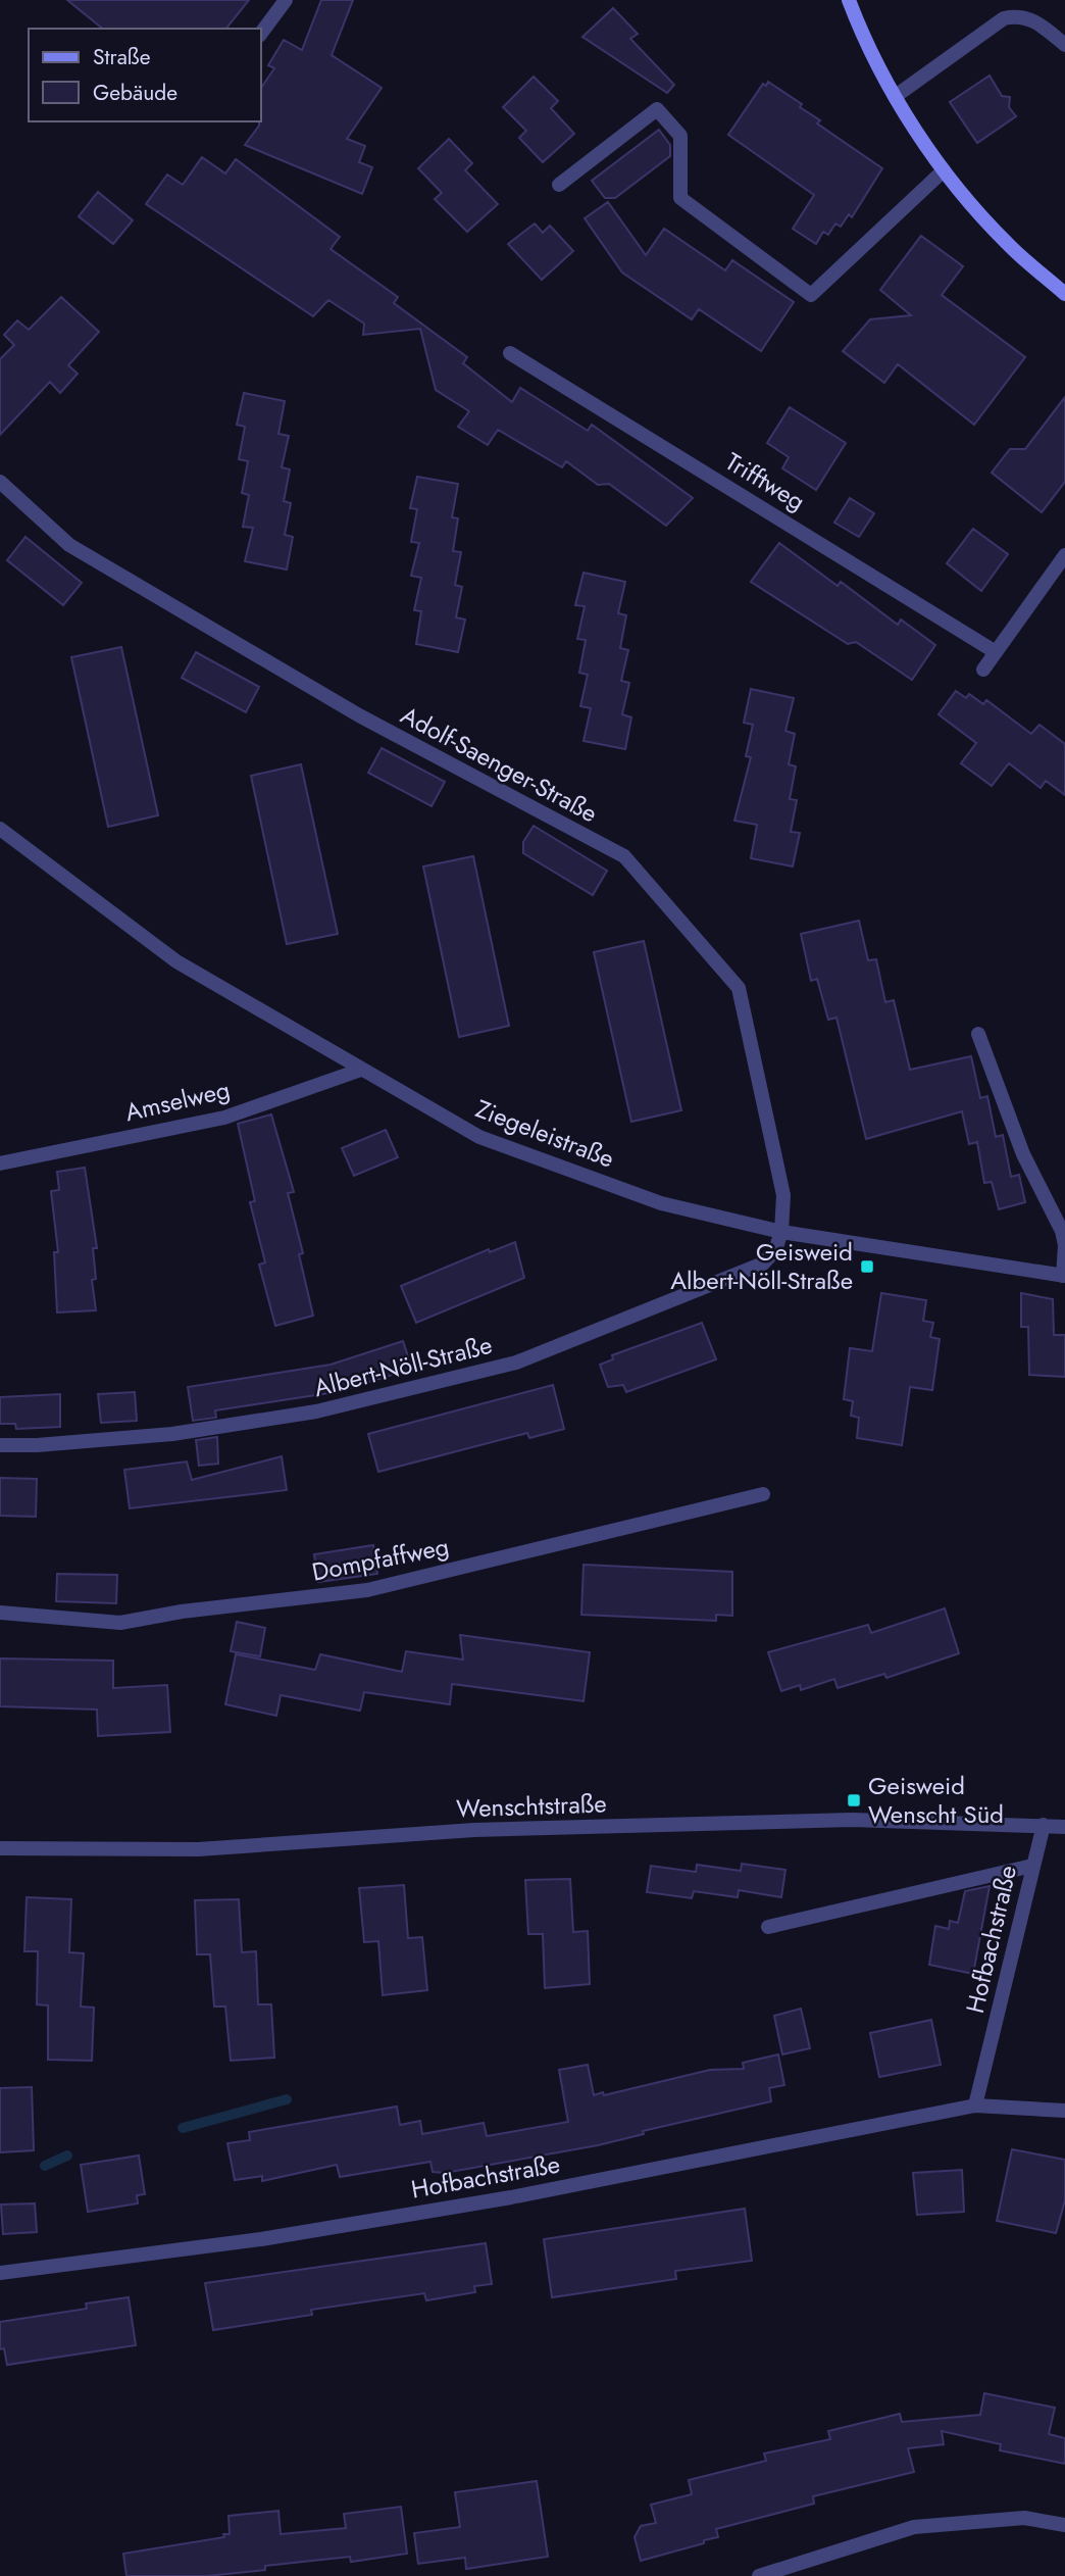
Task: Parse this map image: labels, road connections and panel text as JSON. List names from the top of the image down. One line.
{"streets":{"street":["Trifftweg","Adolf-Saenger-Straße","Amselweg","Ziegeleistraße","Albert-Nöll-Straße","Dompfaffweg","Wenschtstraße","Hofbachstraße"]},"crossings":[["Adolf-Saenger-Straße","Ziegeleistraße"],["Adolf-Saenger-Straße","Albert-Nöll-Straße"],["Amselweg","Ziegeleistraße"],["Ziegeleistraße","Albert-Nöll-Straße"],["Wenschtstraße","Hofbachstraße"]],"places":{"transit":["Geisweid Albert-Nöll-Straße","Geisweid Wenscht Süd"]},"legend":["Straße","Gebäude"]}
